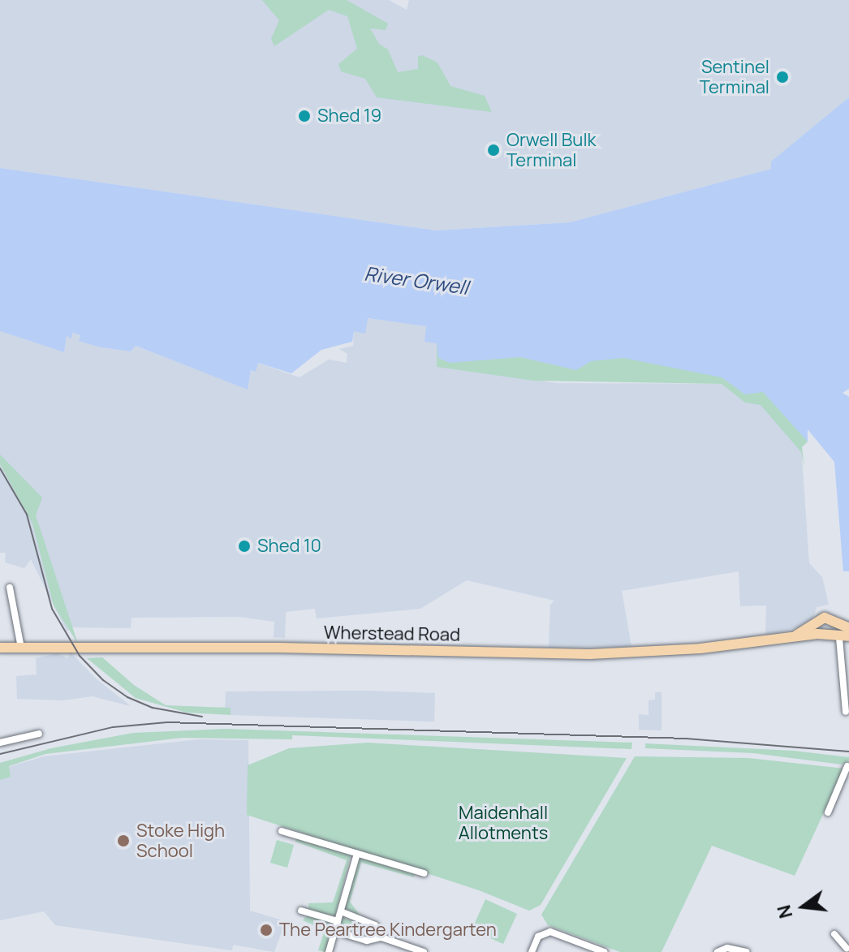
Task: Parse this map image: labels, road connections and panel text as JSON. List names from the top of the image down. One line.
{"streets":{"main road":["Wherstead Road"]},"water":["River Orwell"],"parks":["Maidenhall Allotments"],"places":["Sentinel Terminal","Shed 19","Orwell Bulk Terminal","Shed 10","Stoke High School","The Peartree Kindergarten"],"north":"left"}
